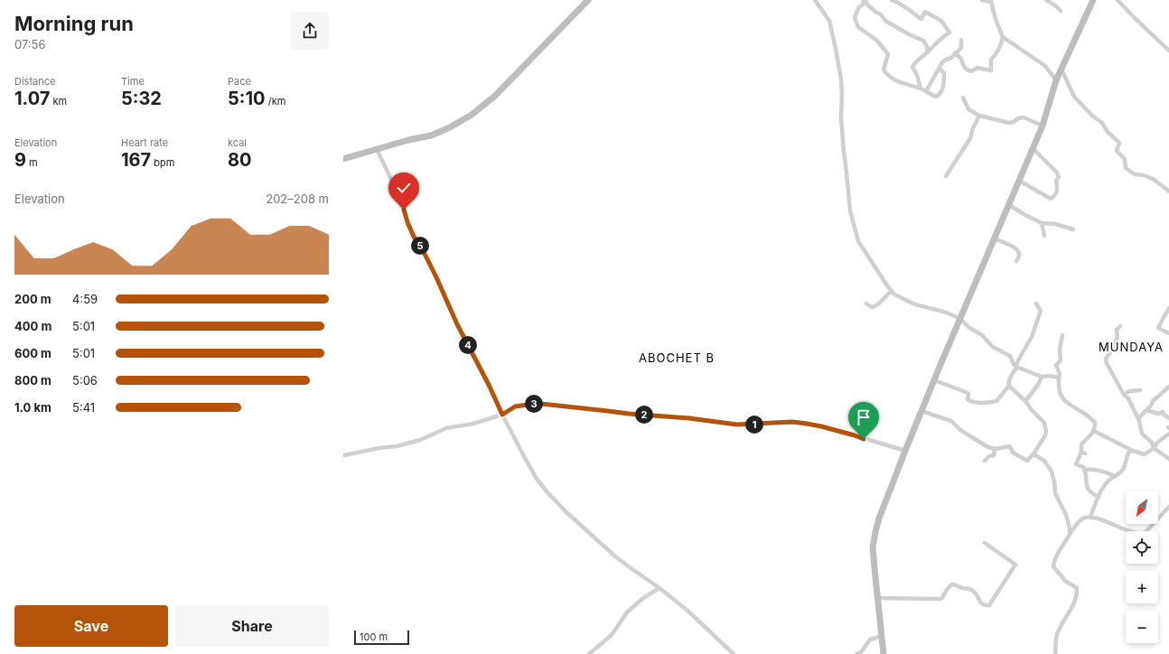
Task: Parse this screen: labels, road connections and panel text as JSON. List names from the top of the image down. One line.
{"districts":["MUNDAYA","ABOCHET B"],"scale_bar":"100 m","north":"bottom left","page":{"heading":["Morning run","07:56"],"stats":[["Distance","1.07 km"],["Time","5:32"],["Pace","5:10 /km"],["Elevation","9 m"],["Heart rate","167 bpm"],["kcal","80"]],"chart":["Elevation","202–208 m"],"pins":["5","4","3","2","1"],"list":[{"name":"200 m","note":"4:59"},{"name":"400 m","note":"5:01"},{"name":"600 m","note":"5:01"},{"name":"800 m","note":"5:06"},{"name":"1.0 km","note":"5:41"}],"map_buttons":["+","−"],"buttons":["Save","Share"],"scale":"100 m"}}
